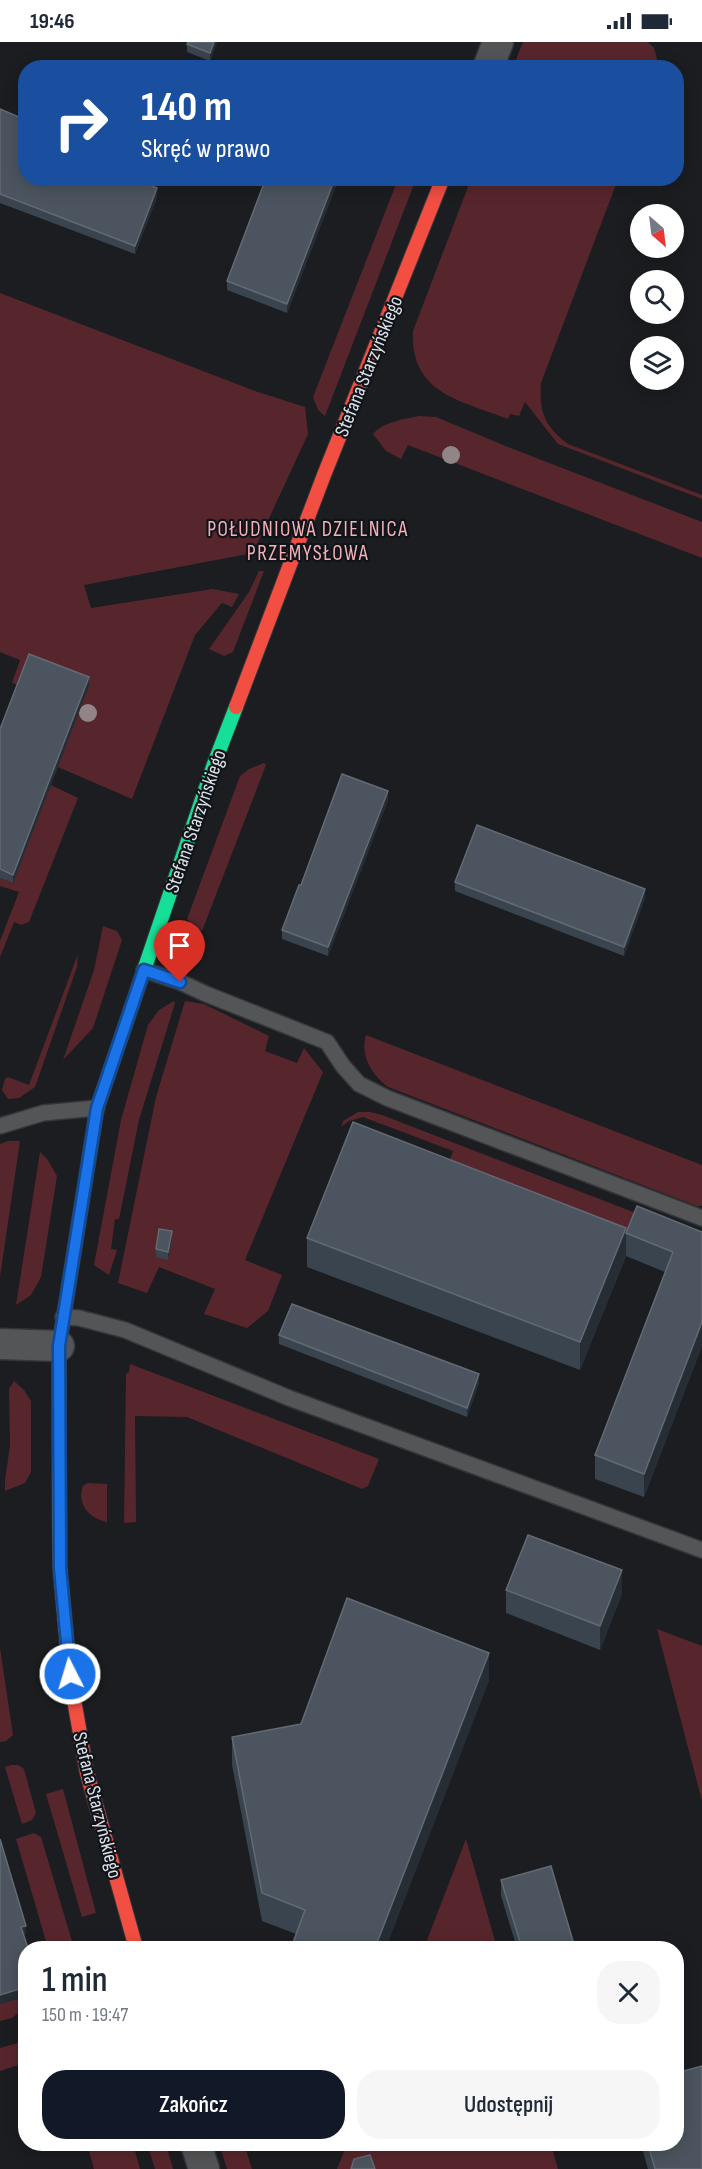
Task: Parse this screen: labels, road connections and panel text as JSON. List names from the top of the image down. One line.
{"streets":{"street":["Stefana Starzyńskiego"]},"districts":["POŁUDNIOWA DZIELNICA PRZEMYSŁOWA"],"north":"bottom right","page":{"status":"19:46","turn":["140 m","Skręć w prawo"],"heading":["1 min","150 m · 19:47"],"buttons":["Zakończ","Udostępnij"]}}
